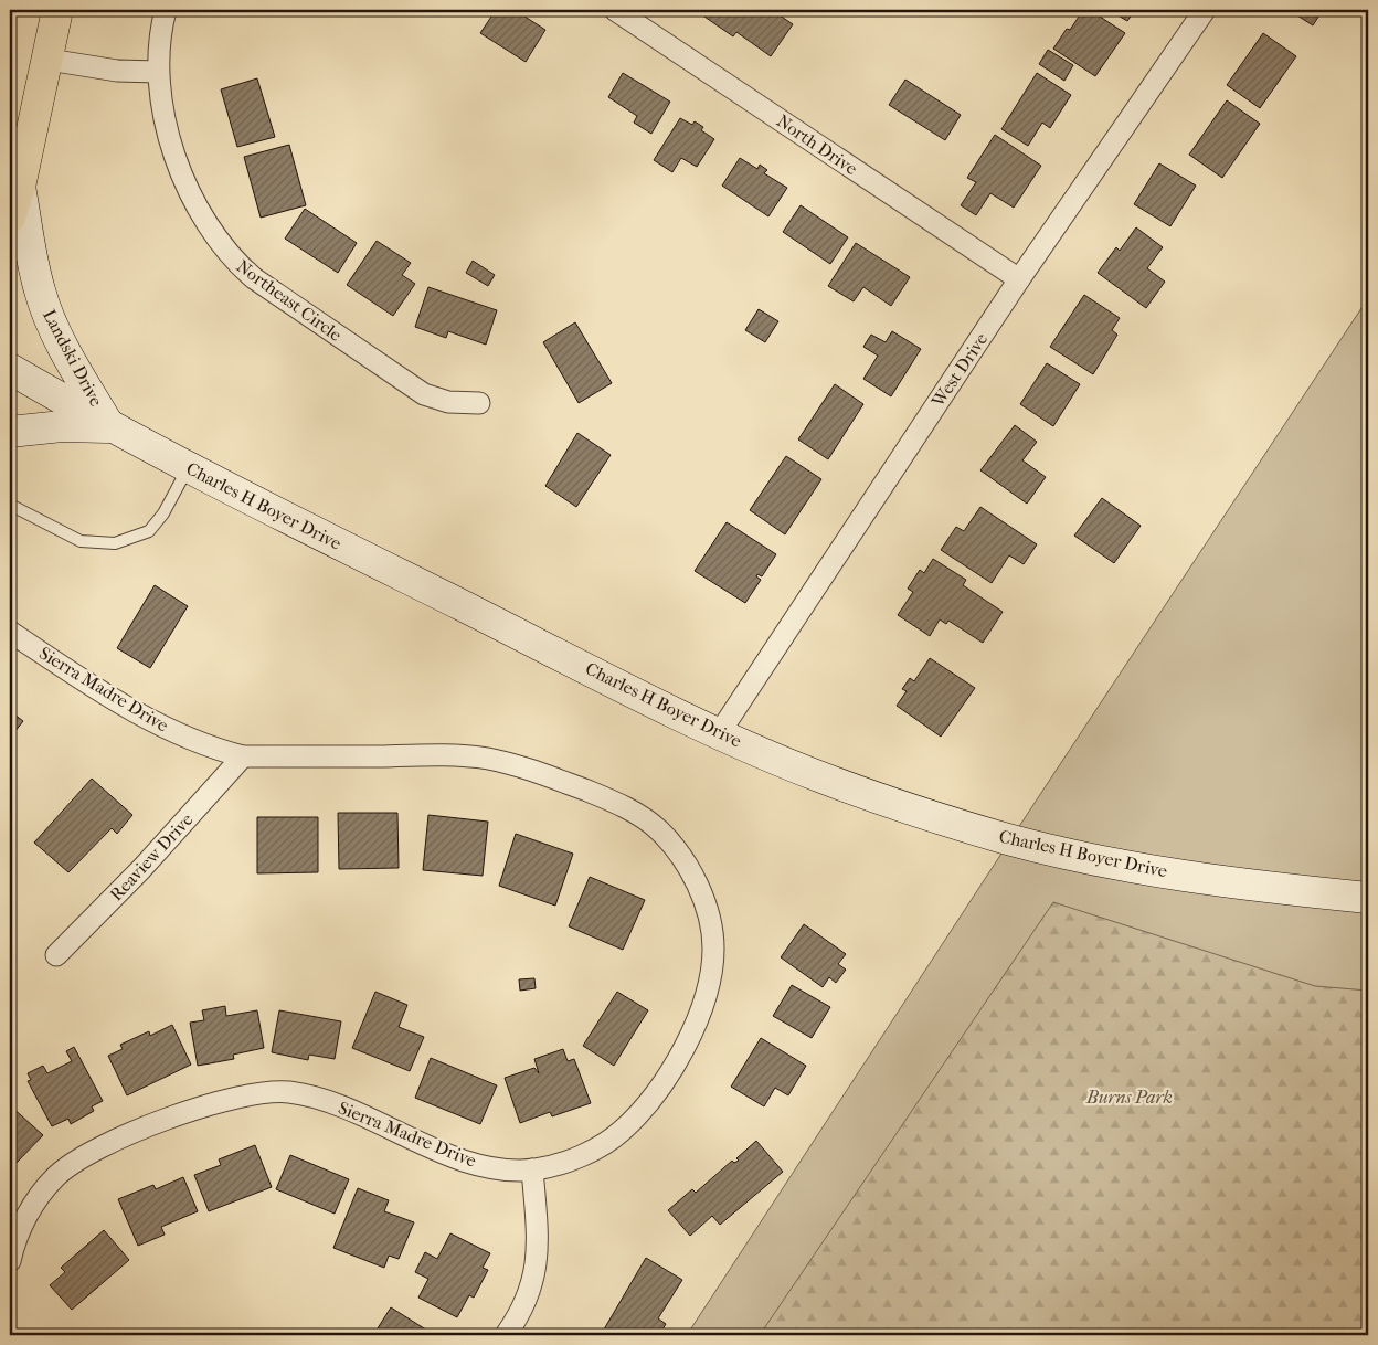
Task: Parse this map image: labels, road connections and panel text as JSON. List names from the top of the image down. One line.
{"streets":{"street":["North Drive","Northeast Circle","Landski Drive","West Drive","Charles H Boyer Drive","Sierra Madre Drive","Reaview Drive"]},"crossings":[["North Drive","West Drive"],["Landski Drive","Charles H Boyer Drive"],["West Drive","Charles H Boyer Drive"],["Sierra Madre Drive","Reaview Drive"]],"parks":["Burns Park"]}
